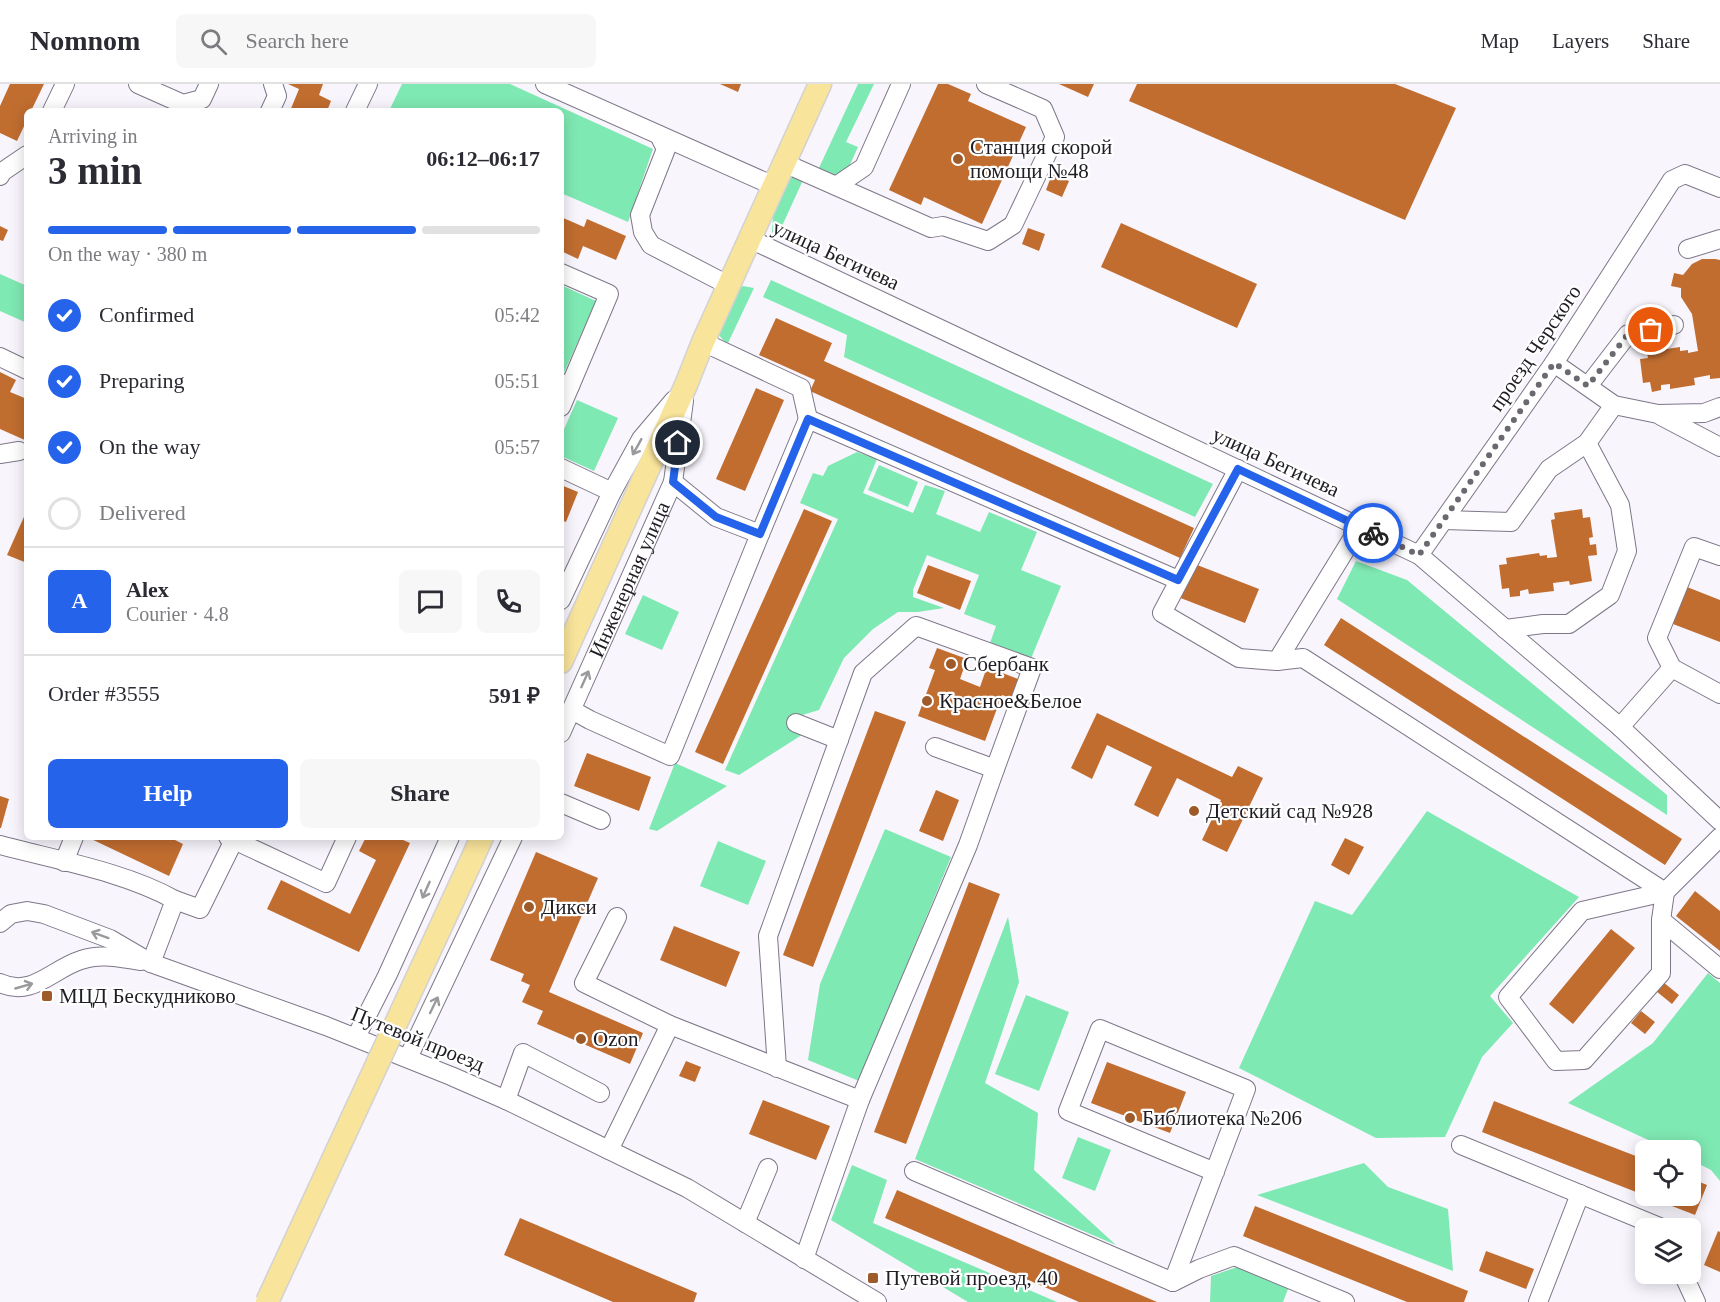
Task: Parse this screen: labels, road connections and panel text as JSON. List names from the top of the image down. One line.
{"streets":{"main road":["Инженерная улица"],"street":["улица Бегичева","проезд Черского","Путевой проезд"]},"crossings":[["улица Бегичева","проезд Черского"],["улица Бегичева","Инженерная улица"]],"places":{"other":["Станция скорой помощи №48","Сбербанк","Красное&Белое","Детский сад №928","Дикси","Ozon","Библиотека №206"],"transit":["МЦД Бескудниково","Путевой проезд, 40"]},"page":{"header":"Nomnom","search":"Search here","nav":["Map","Layers","Share"],"heading":["3 min","Arriving in","06:12–06:17"],"panel":["Alex","Courier · 4.8","Order #3555","591 ₽"],"bar":"On the way · 380 m","list":[["Confirmed","05:42"],["Preparing","05:51"],["On the way","05:57"],"Delivered"],"round":"A","buttons":["Help","Share"]}}
